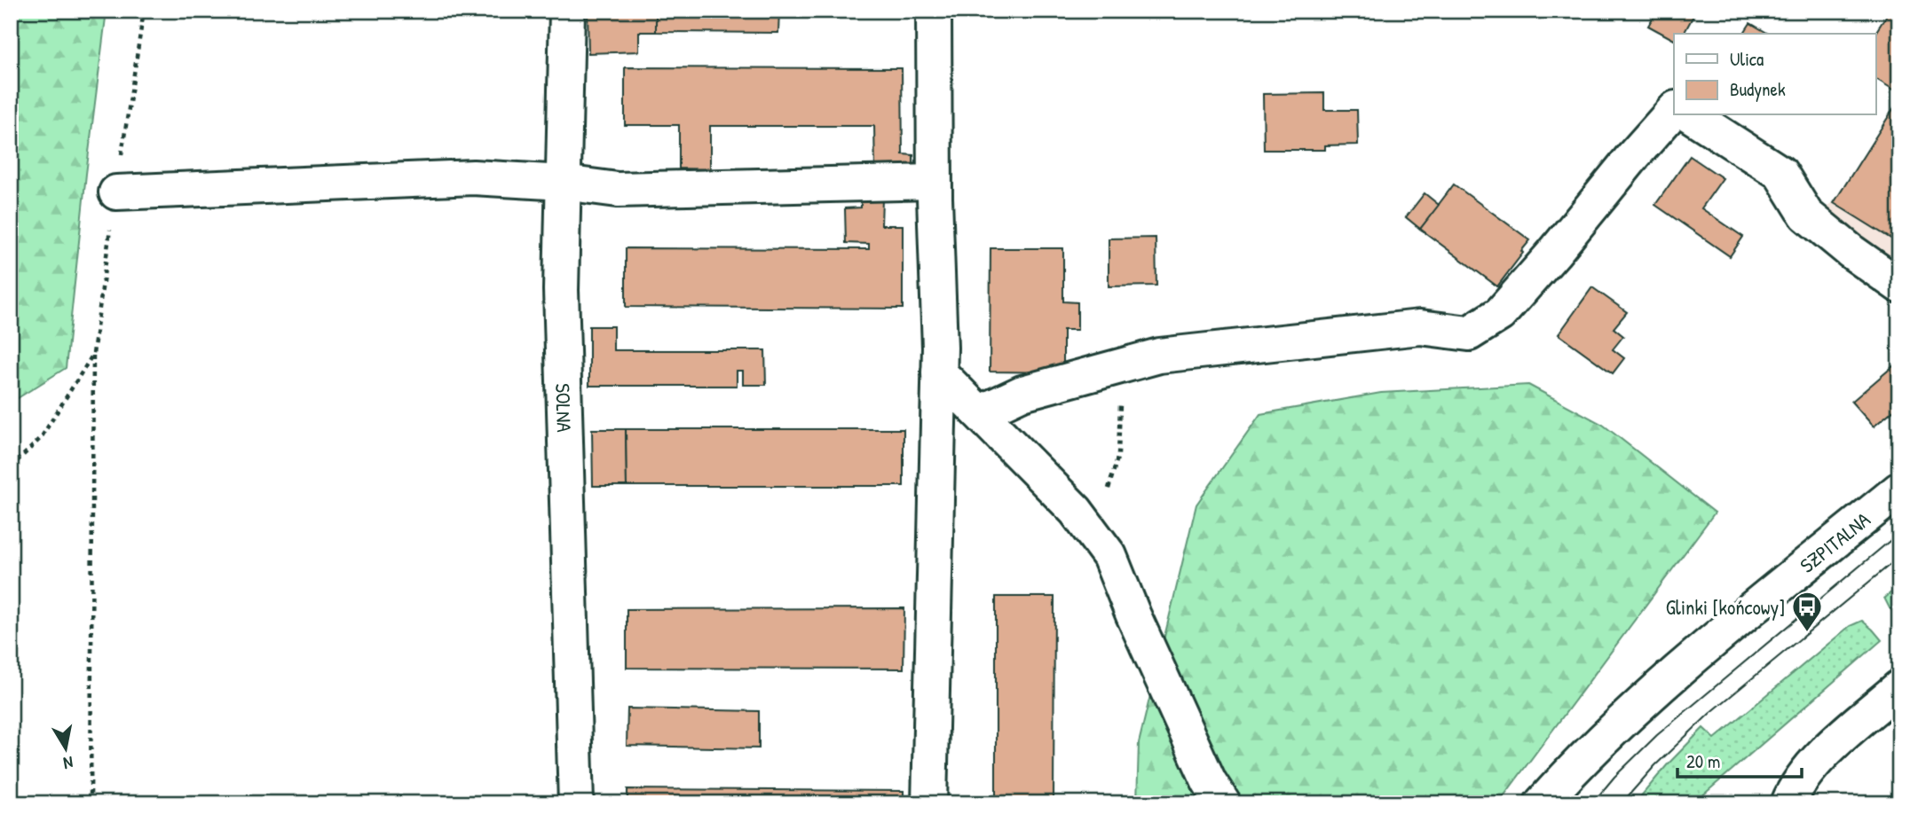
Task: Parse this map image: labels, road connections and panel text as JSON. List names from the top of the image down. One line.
{"streets":{"street":["SOLNA","SZPITALNA"]},"places":{"bus stop":["Glinki [końcowy]"]},"legend":["Ulica","Budynek"],"scale_bar":"20 m","north":"bottom"}
